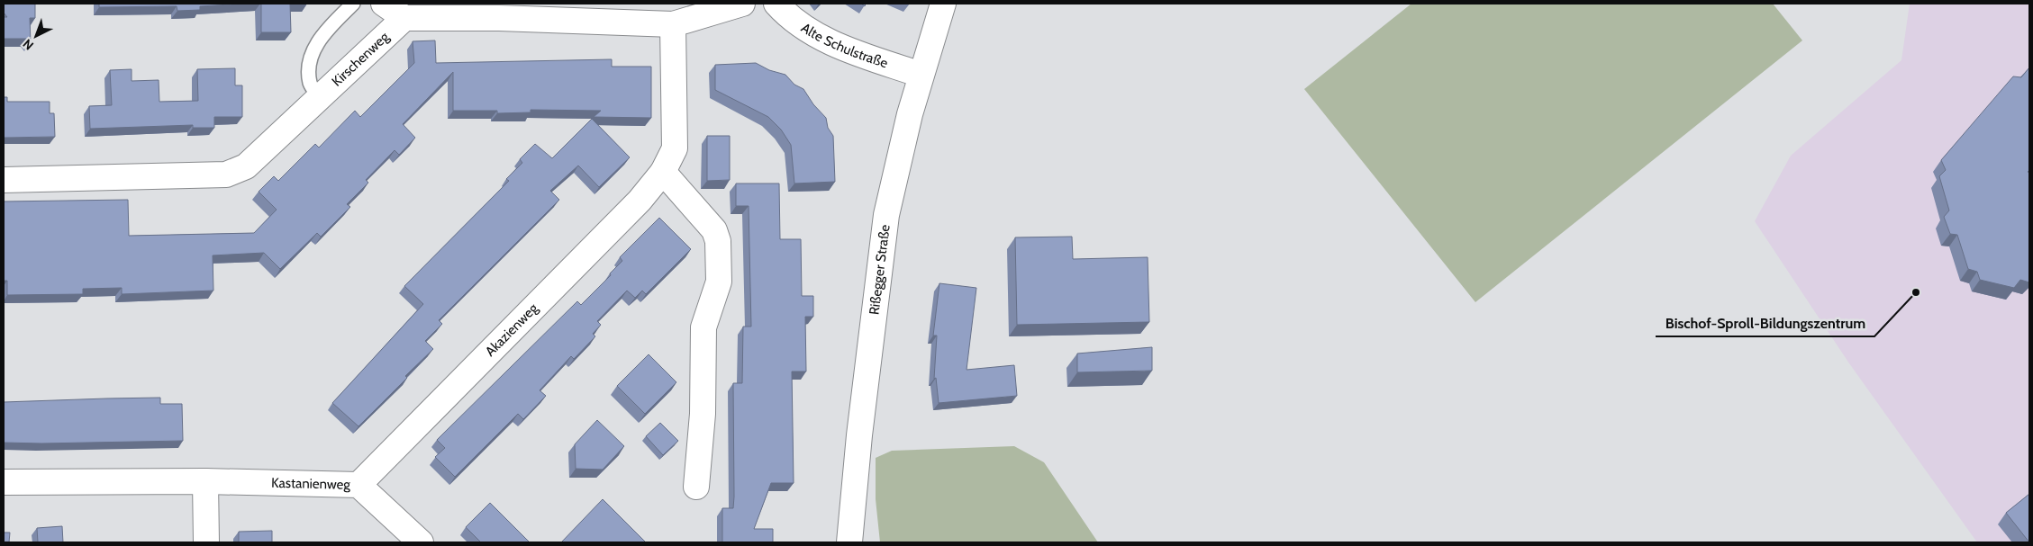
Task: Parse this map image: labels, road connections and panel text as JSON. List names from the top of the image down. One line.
{"streets":{"street":["Alte Schulstraße","Kirschenweg","Rißegger Straße","Akazienweg","Kastanienweg"]},"crossings":[["Alte Schulstraße","Rißegger Straße"],["Akazienweg","Kastanienweg"]],"places":["Bischof-Sproll-Bildungszentrum"],"north":"bottom left"}
